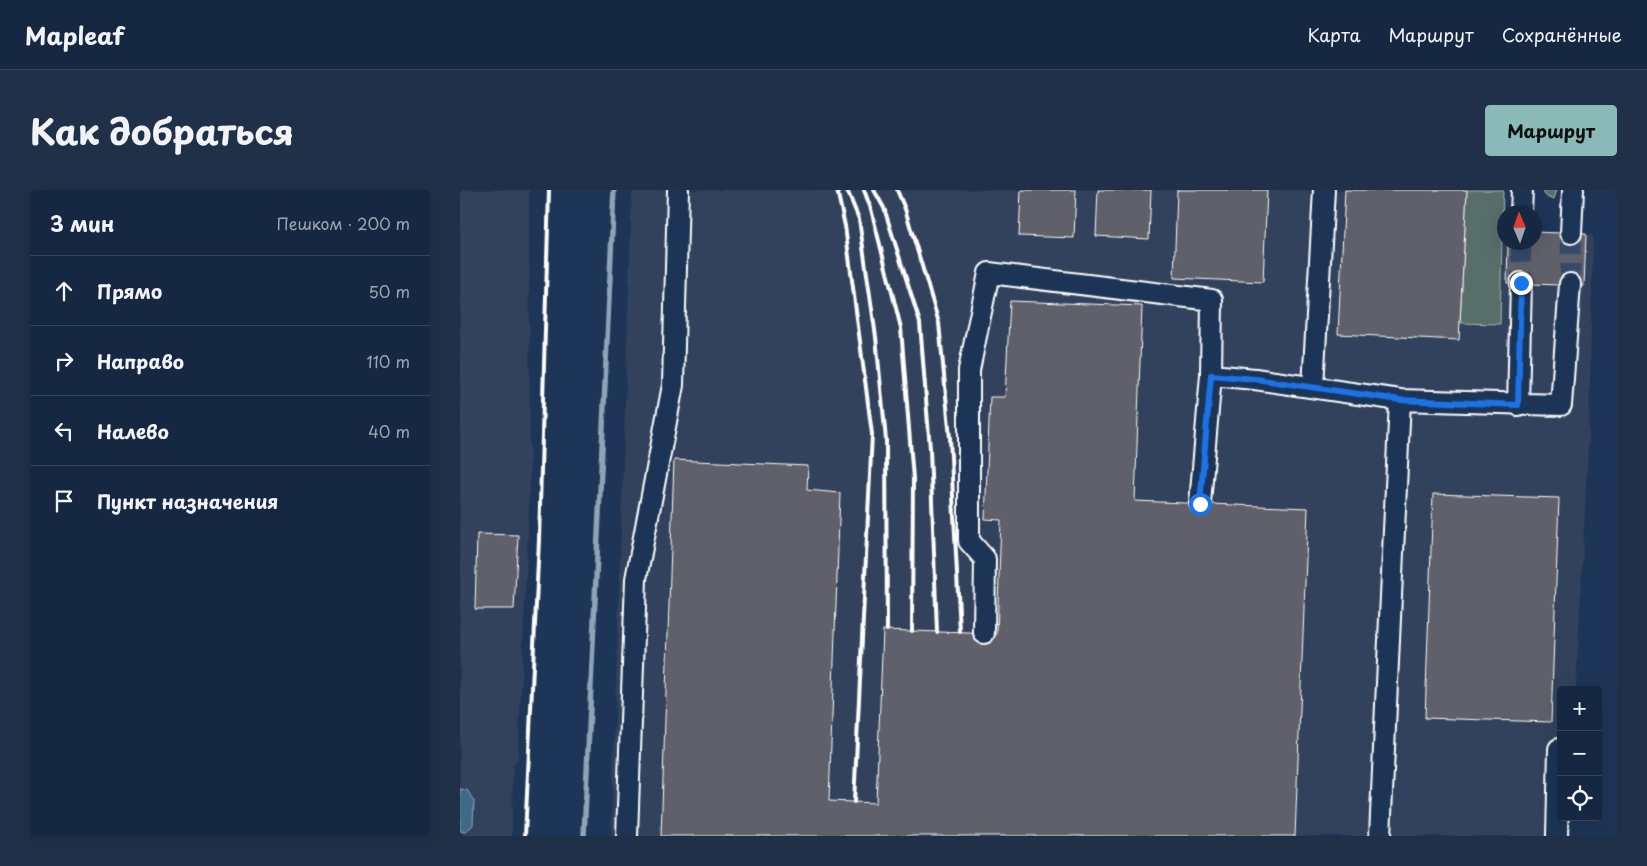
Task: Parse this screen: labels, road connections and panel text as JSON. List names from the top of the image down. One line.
{"north":"top","page":{"header":"Mapleaf","nav":["Карта","Маршрут","Сохранённые"],"title":"Как добраться","buttons":"Маршрут","heading":["3 мин","Пешком · 200 m"],"list":[["Прямо","50 m"],["Направо","110 m"],["Налево","40 m"],"Пункт назначения"],"map_buttons":["+","−"]}}
